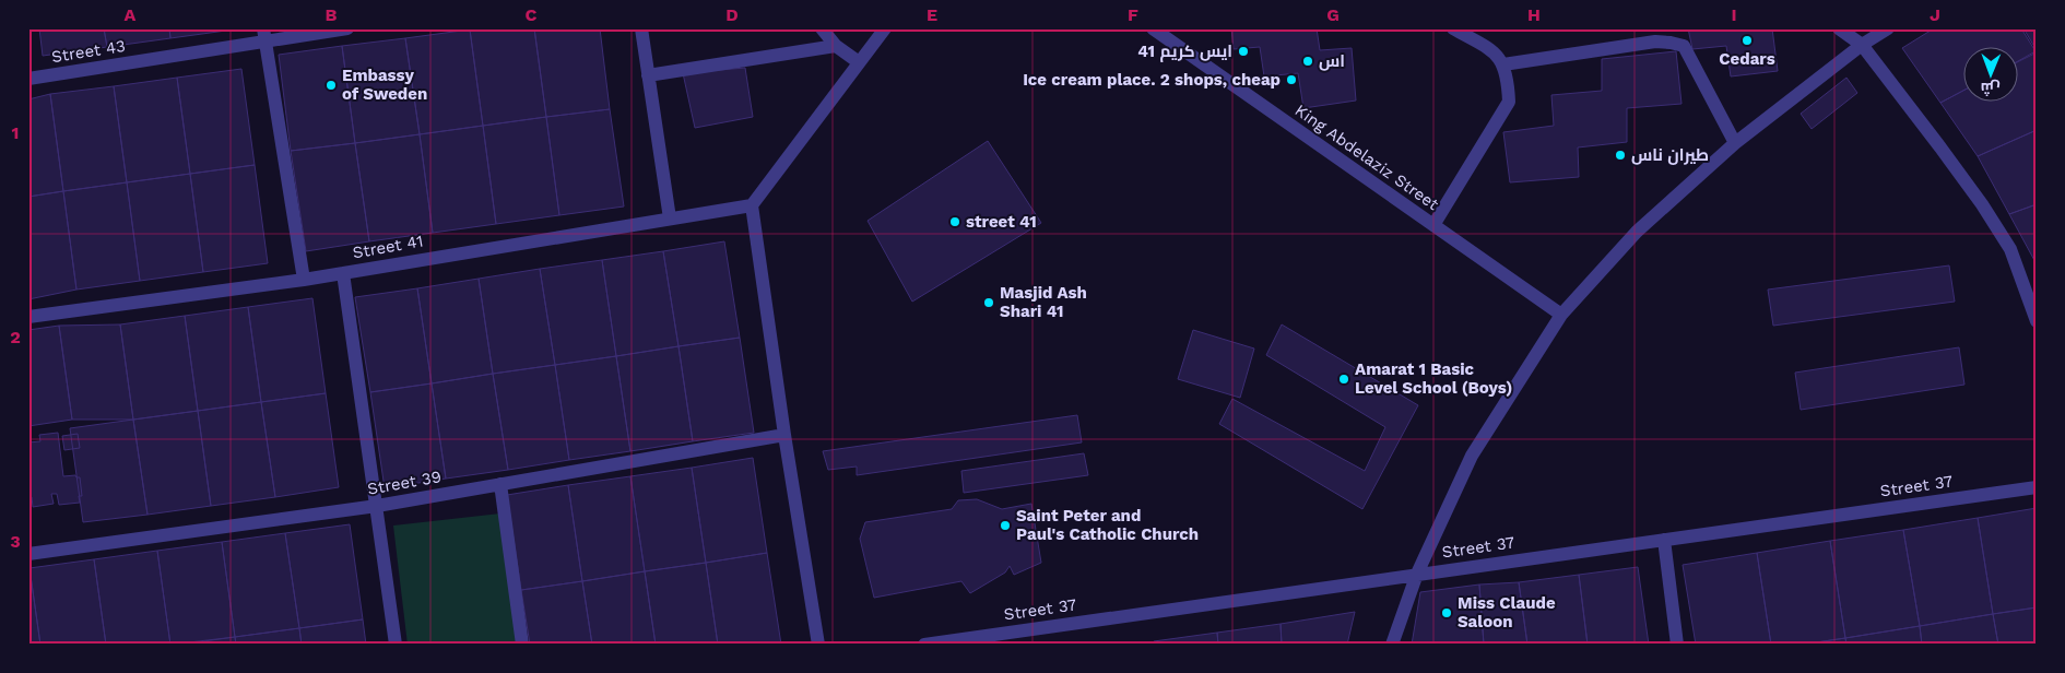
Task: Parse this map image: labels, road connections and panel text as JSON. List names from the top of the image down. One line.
{"streets":{"street":["Street 43","King Abdelaziz Street","Street 41","Street 39","Street 37"]},"places":["Cedars","41 ايس كريم","اس","Ice cream place. 2 shops, cheap","Embassy of Sweden","طيران ناس","street 41","Masjid Ash Shari 41","Amarat 1 Basic Level School (Boys)","Saint Peter and Paul's Catholic Church","Miss Claude Saloon"],"north":"bottom","grid":{"columns":["A","B","C","D","E","F","G","H","I","J"],"rows":["1","2","3"]}}
